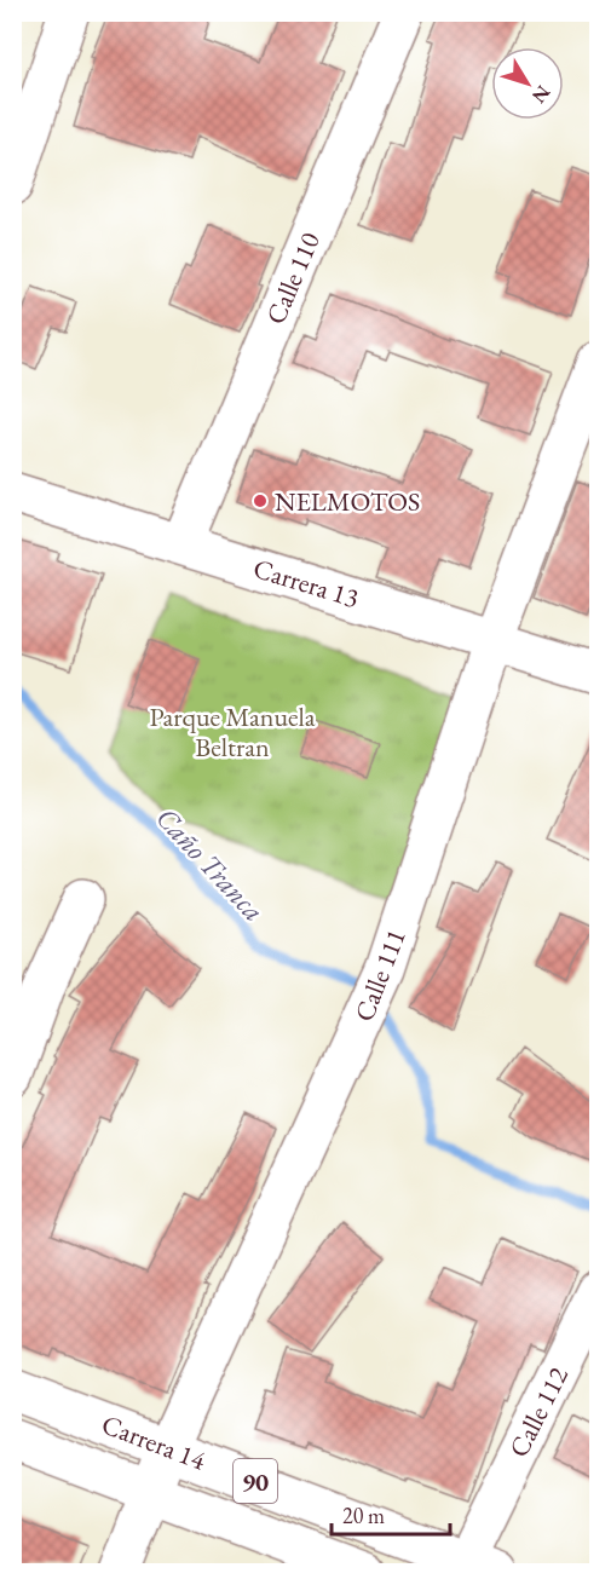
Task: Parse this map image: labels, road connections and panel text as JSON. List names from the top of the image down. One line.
{"streets":{"street":["Calle 110","Carrera 13","Calle 111","Calle 112","Carrera 14","90"]},"crossings":[["Calle 110","Carrera 13"],["Carrera 13","Calle 111"],["Calle 111","Carrera 14"],["Calle 112","Carrera 14"]],"water":["Caño Tranca"],"parks":["Parque Manuela Beltran"],"places":["NELMOTOS"],"scale_bar":"20 m","north":"bottom right"}
